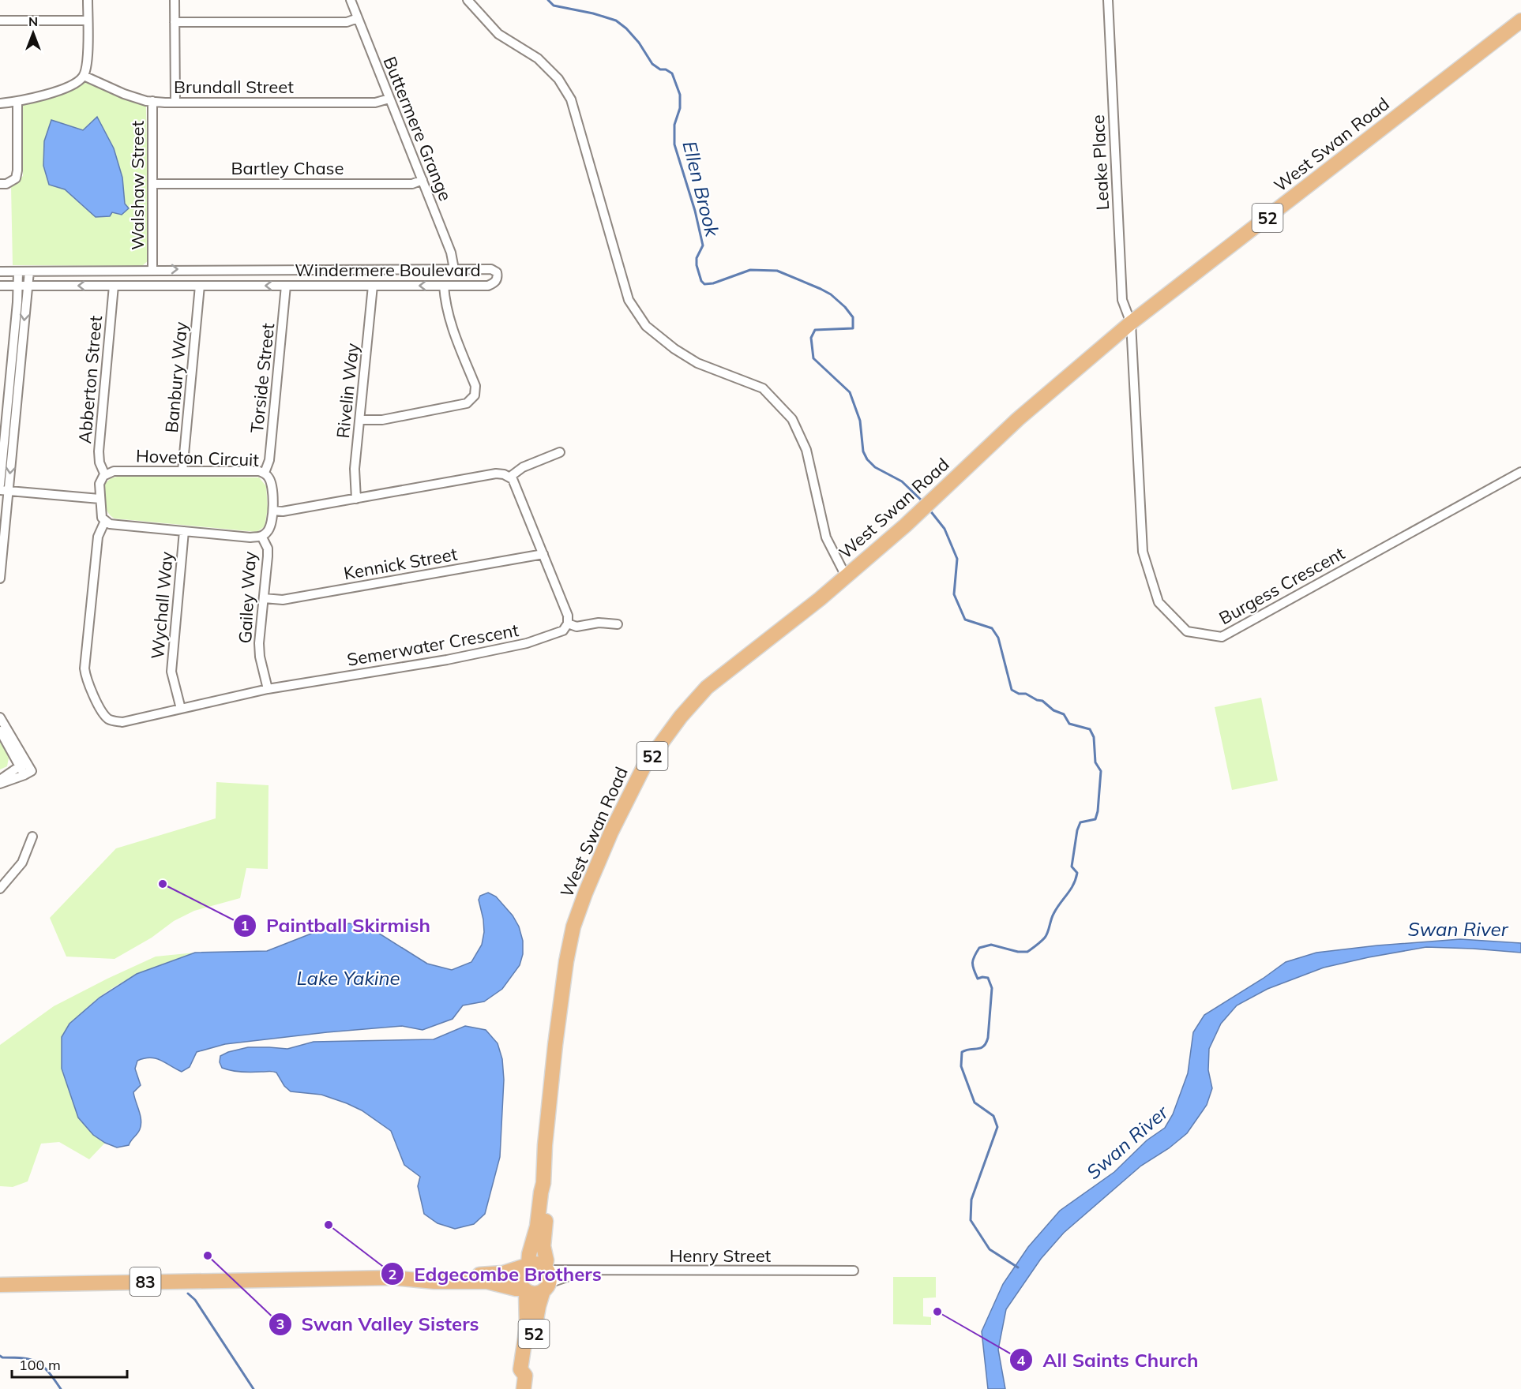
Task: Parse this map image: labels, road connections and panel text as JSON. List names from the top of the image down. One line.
{"streets":{"main road":["West Swan Road","52","83"],"street":["Brundall Street","Buttermere Grange","Leake Place","Bartley Chase","Walshaw Street","Windermere Boulevard","Banbury Way","Torside Street","Abberton Street","Rivelin Way","Hoveton Circuit","Kennick Street","Burgess Crescent","Gailey Way","Wychall Way","Semerwater Crescent","Henry Street"]},"crossings":[["Brundall Street","Buttermere Grange"],["Brundall Street","Walshaw Street"],["Buttermere Grange","Bartley Chase"],["Buttermere Grange","Windermere Boulevard"],["West Swan Road","Leake Place"],["West Swan Road","52"],["West Swan Road","Burgess Crescent"],["West Swan Road","Henry Street"],["West Swan Road","83"],["Leake Place","Burgess Crescent"],["Bartley Chase","Walshaw Street"],["Walshaw Street","Windermere Boulevard"],["52","Henry Street"],["52","83"],["Windermere Boulevard","Banbury Way"],["Windermere Boulevard","Torside Street"],["Windermere Boulevard","Abberton Street"],["Windermere Boulevard","Rivelin Way"],["Banbury Way","Hoveton Circuit"],["Torside Street","Hoveton Circuit"],["Abberton Street","Hoveton Circuit"],["Hoveton Circuit","Gailey Way"],["Kennick Street","Gailey Way"],["Gailey Way","Semerwater Crescent"],["Wychall Way","Semerwater Crescent"],["Henry Street","83"]],"water":["Ellen Brook","Swan River","Lake Yakine"],"places":["Paintball Skirmish","Edgecombe Brothers","Swan Valley Sisters","All Saints Church"],"scale_bar":"100 m","north":"top"}
